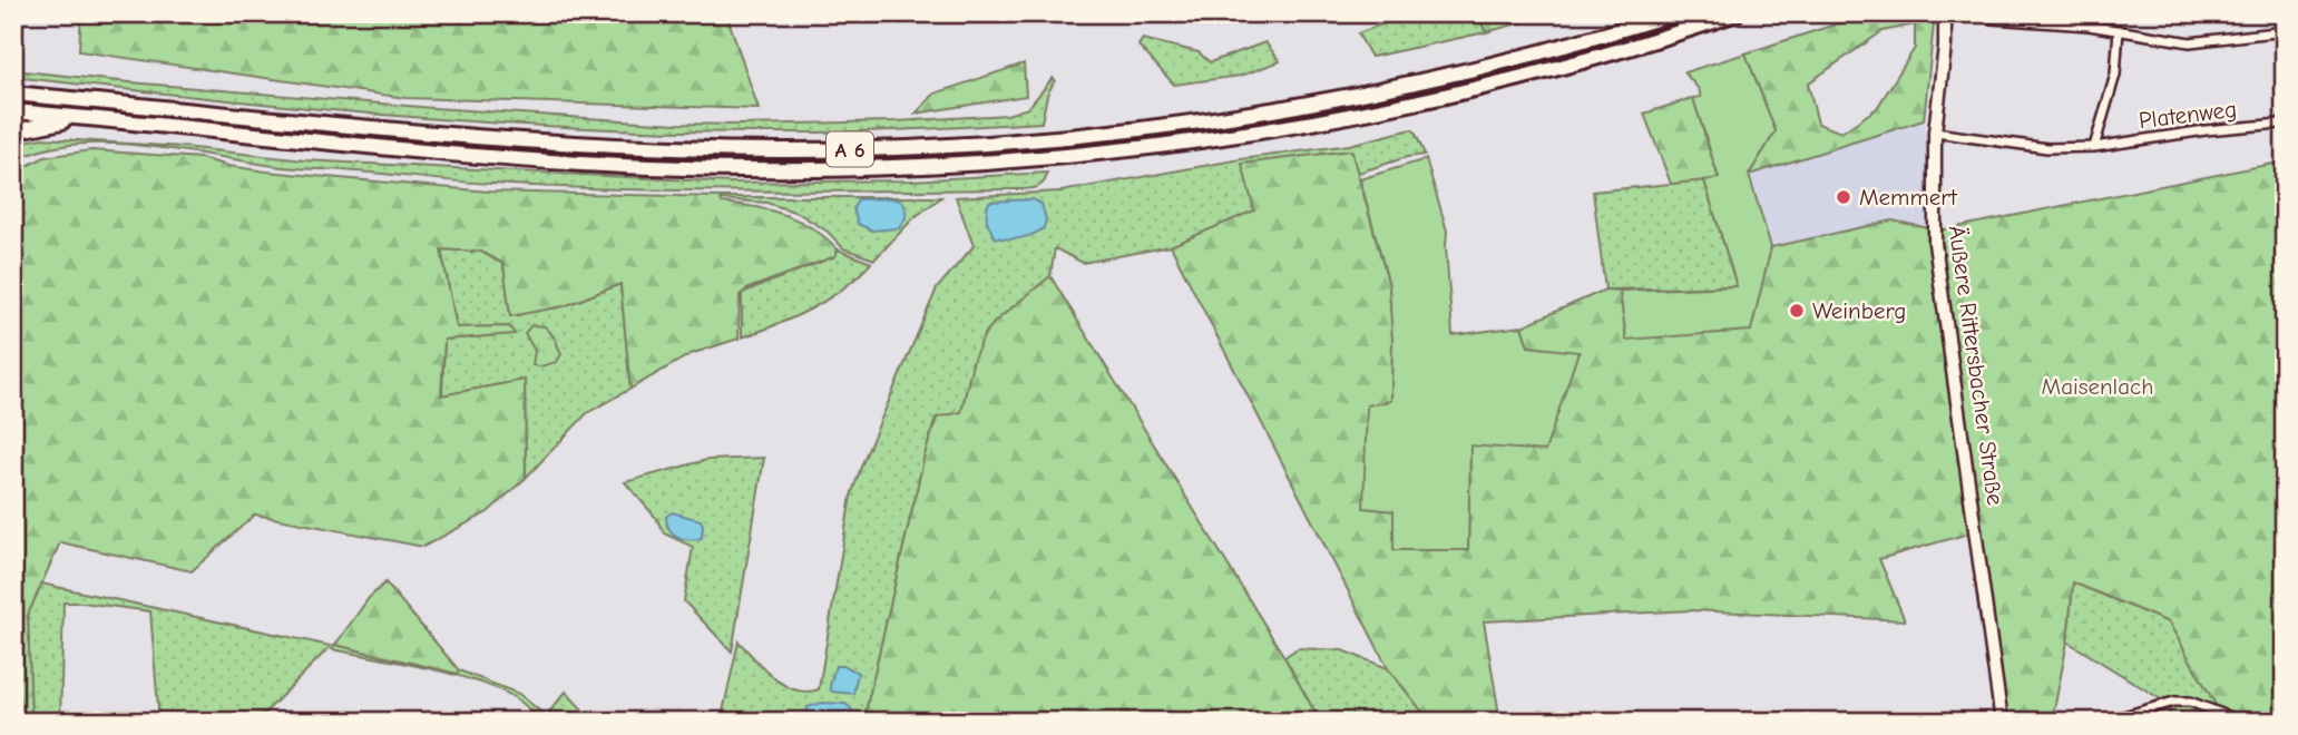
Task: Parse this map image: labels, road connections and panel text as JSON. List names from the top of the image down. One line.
{"streets":{"highway":["A 6"],"main road":["Äußere Rittersbacher Straße"],"street":["Platenweg"]},"crossings":[["Platenweg","Äußere Rittersbacher Straße"]],"parks":["Maisenlach"],"places":["Memmert","Weinberg"]}
